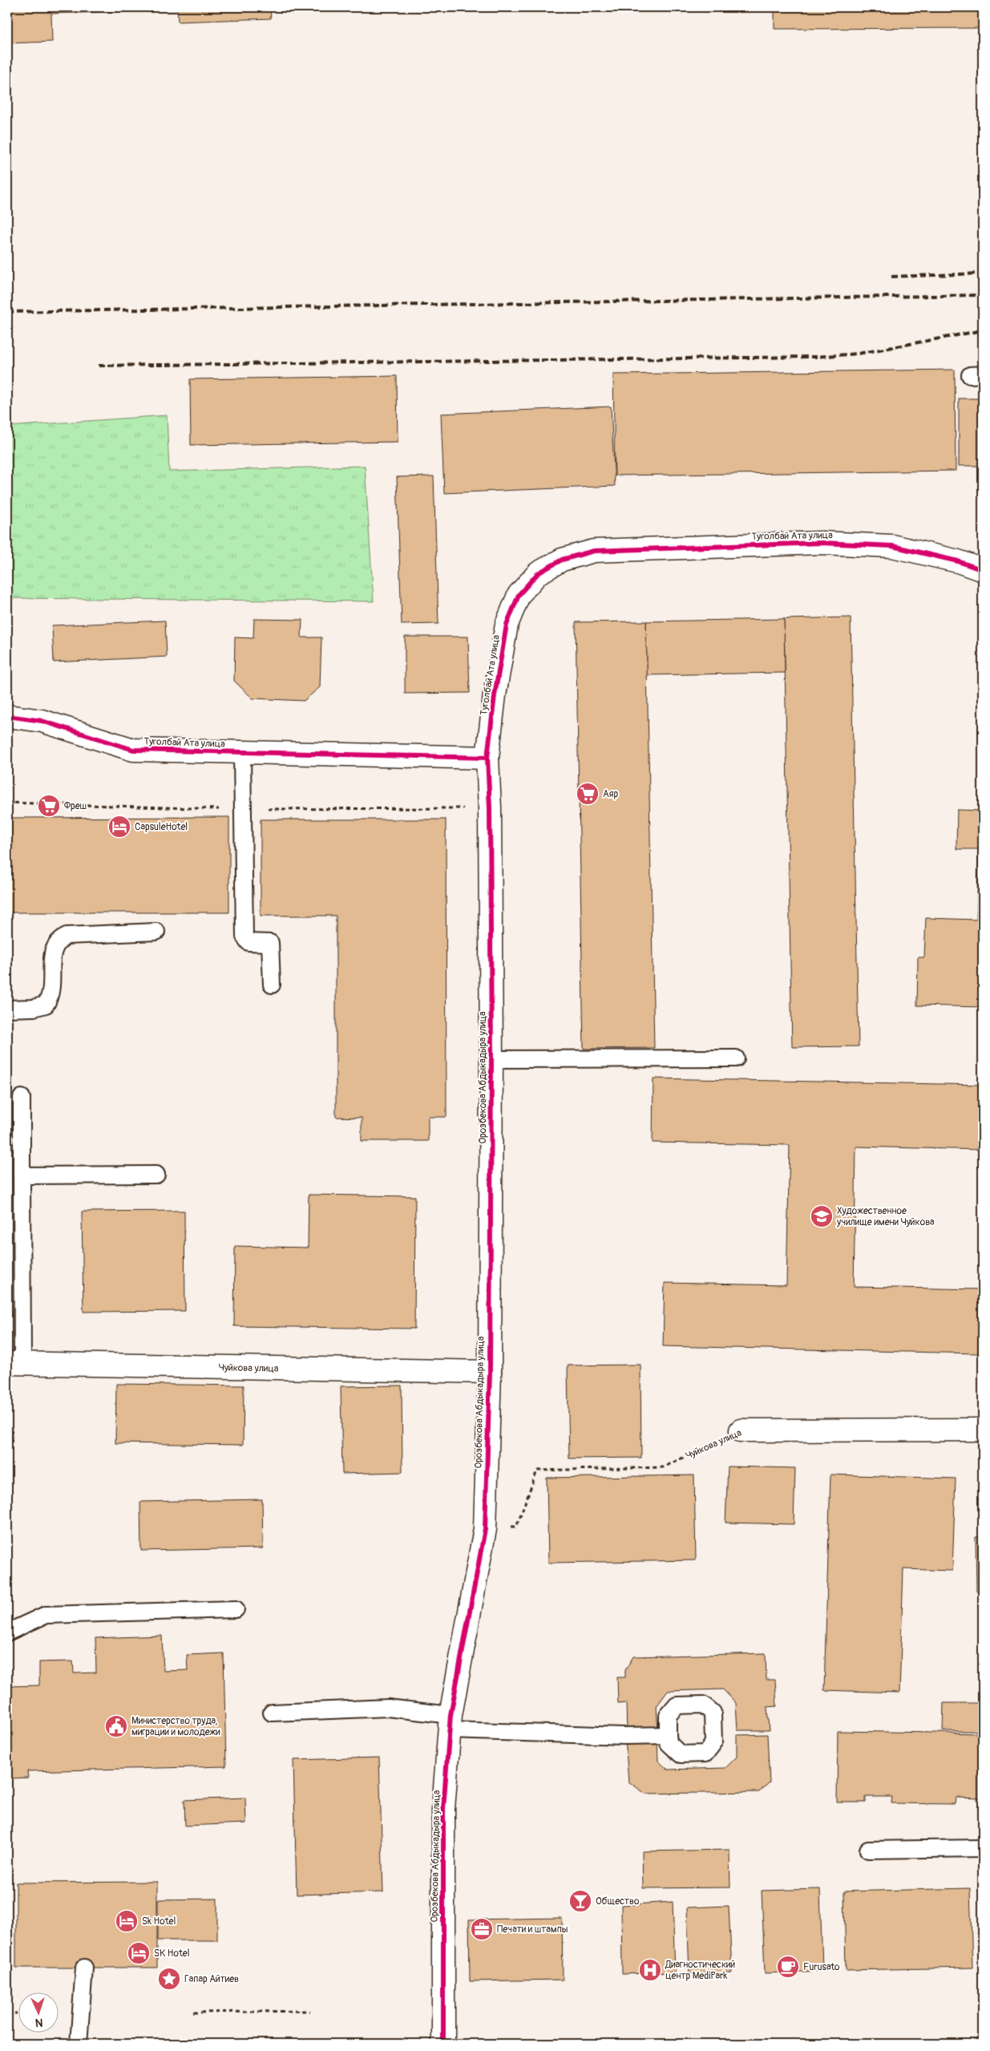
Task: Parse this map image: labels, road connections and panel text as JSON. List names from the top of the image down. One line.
{"streets":{"street":["Туголбай Ата улица","Орозбекова Абдыкадыра улица","Чуйкова улица"]},"crossings":[["Туголбай Ата улица","Орозбекова Абдыкадыра улица"],["Орозбекова Абдыкадыра улица","Чуйкова улица"]],"places":{"supermarket":["Аяр","Фреш"],"hotel":["CapsuleHotel","Sk Hotel","SK Hotel"],"school or university":["Художественное училище имени Чуйкова"],"public building":["Министерство труда, миграции и молодежи"],"bar":["Общество"],"office":["Печати и штампы"],"cafe":["Furusato"],"hospital":["Диагностический центр MediPark"],"place":["Гапар Айтиев"]},"north":"bottom"}
